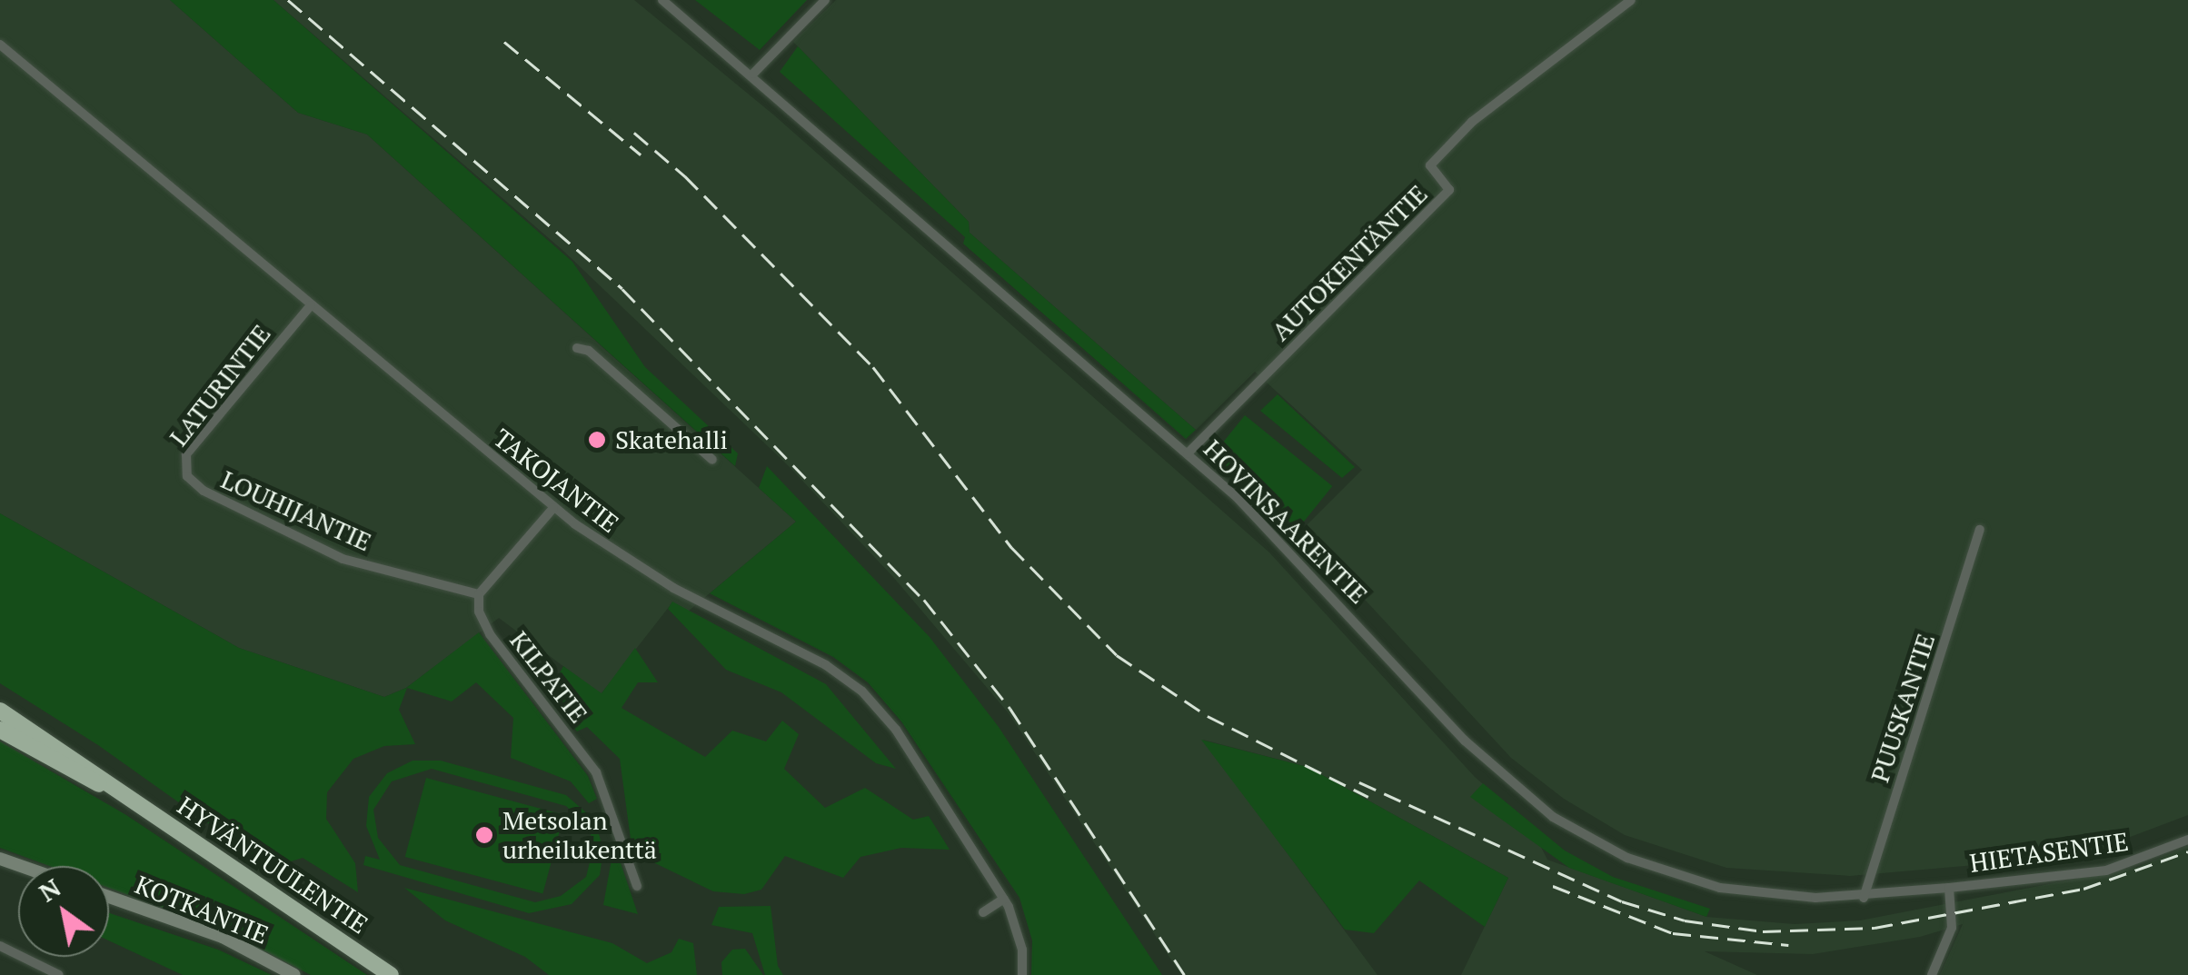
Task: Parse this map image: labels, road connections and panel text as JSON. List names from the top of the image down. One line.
{"streets":{"highway":["HYVÄNTUULENTIE"],"street":["AUTOKENTÄNTIE","LATURINTIE","TAKOJANTIE","LOUHIJANTIE","HOVINSAARENTIE","KILPATIE","PUUSKANTIE","HIETASENTIE","KOTKANTIE"]},"crossings":[["AUTOKENTÄNTIE","HOVINSAARENTIE"],["LATURINTIE","TAKOJANTIE"],["LATURINTIE","LOUHIJANTIE"],["LOUHIJANTIE","KILPATIE"],["HOVINSAARENTIE","PUUSKANTIE"],["HOVINSAARENTIE","HIETASENTIE"]],"places":["Skatehalli","Metsolan urheilukenttä"],"north":"top left"}
